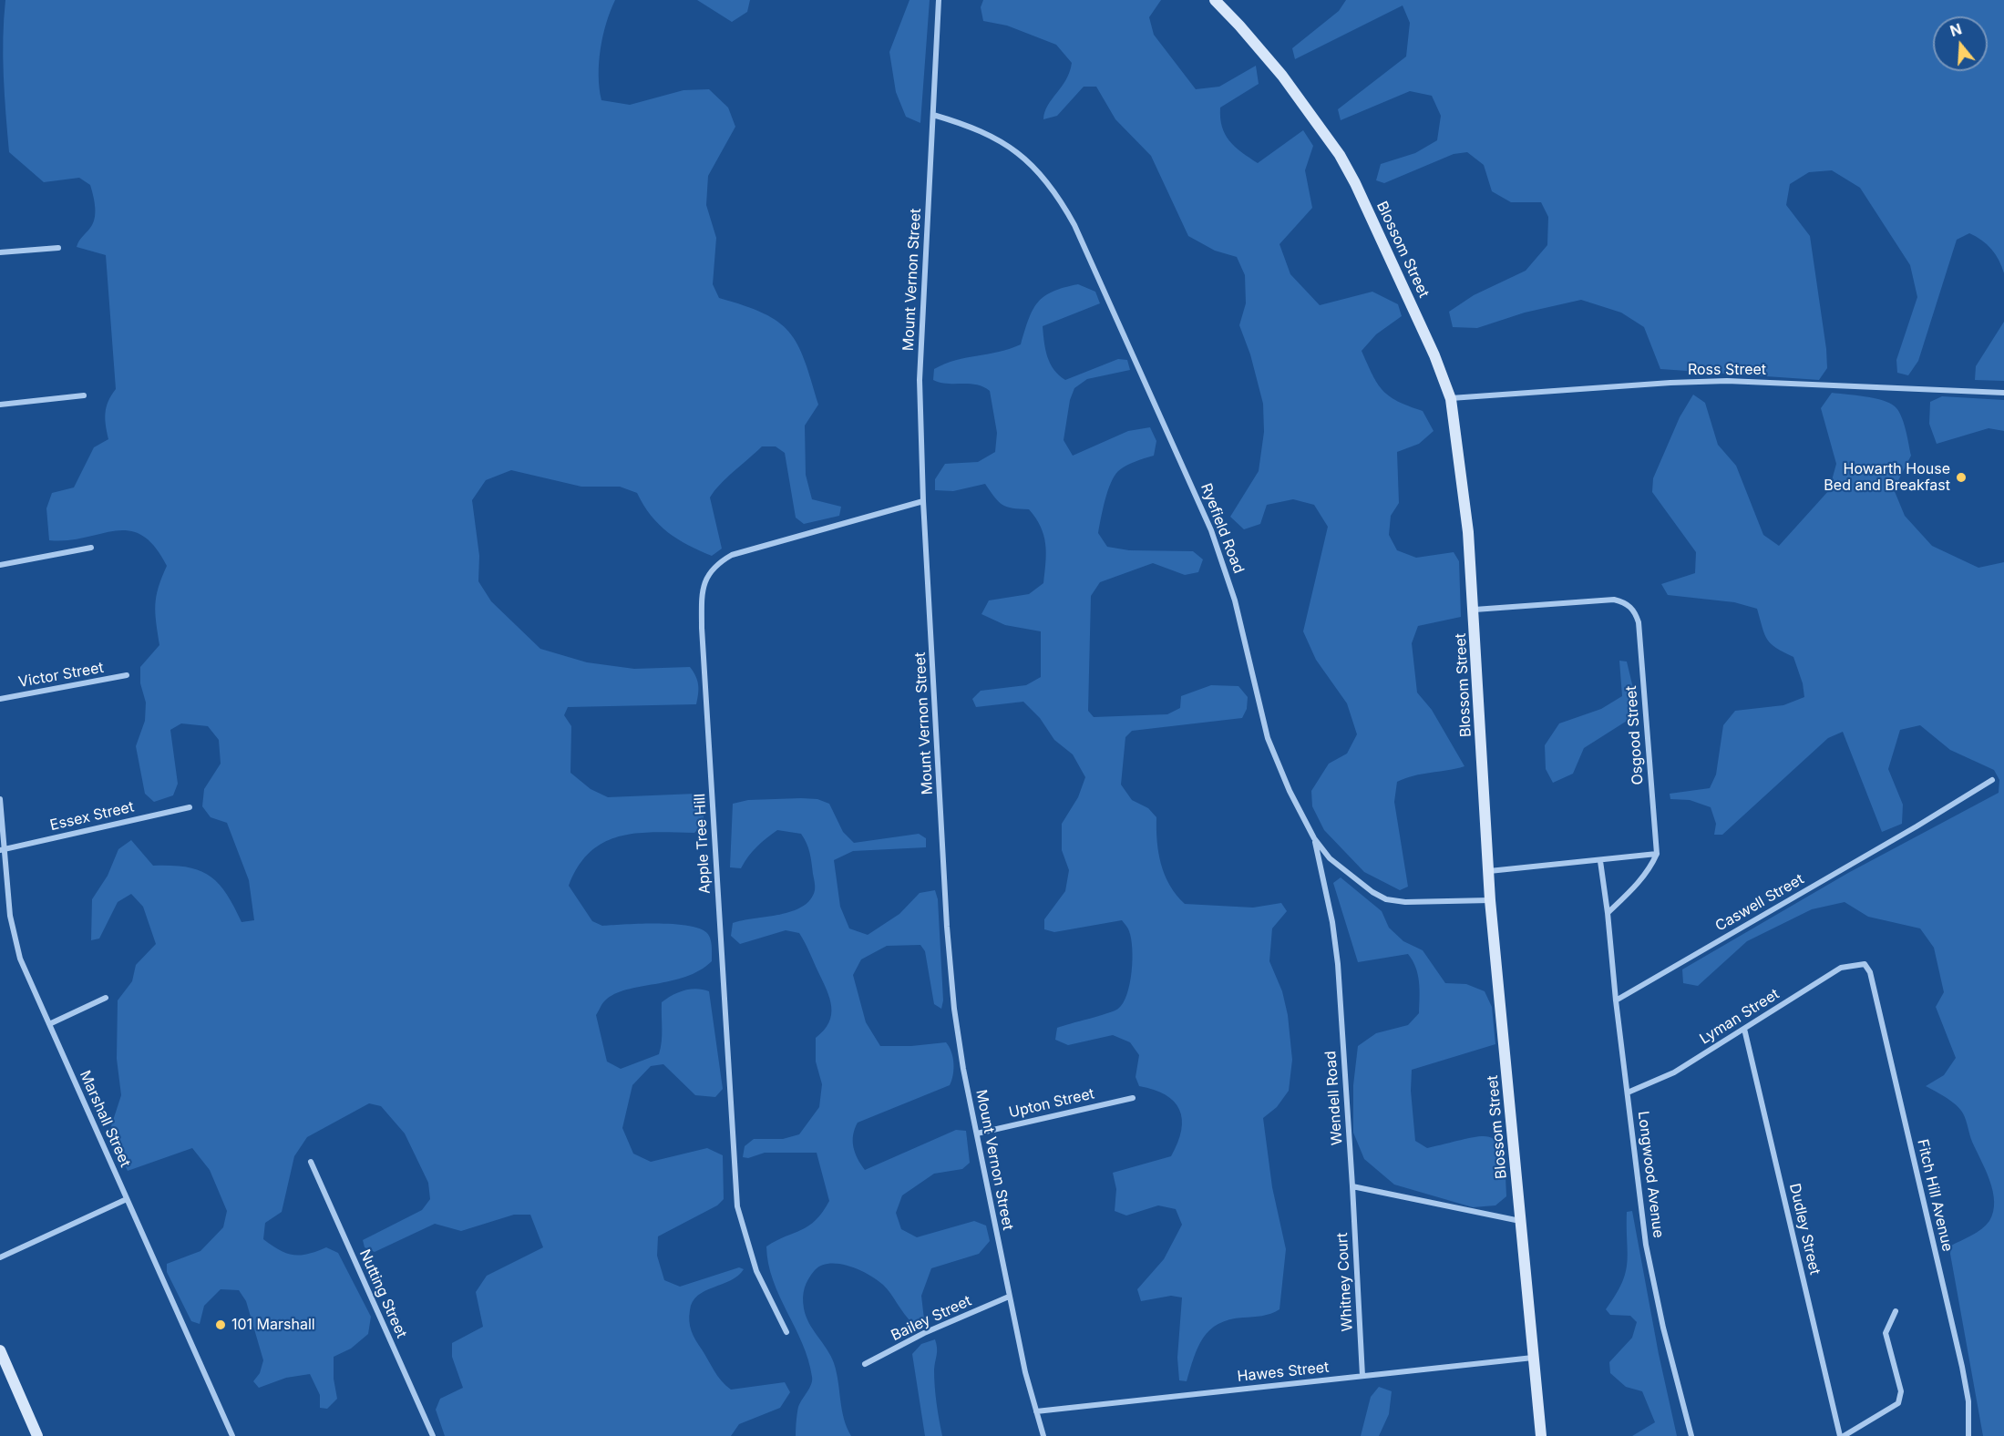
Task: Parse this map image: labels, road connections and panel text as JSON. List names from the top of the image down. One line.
{"streets":{"street":["Blossom Street","Mount Vernon Street","Ross Street","Ryefield Road","Victor Street","Osgood Street","Essex Street","Apple Tree Hill","Caswell Street","Lyman Street","Wendell Road","Upton Street","Marshall Street","Longwood Avenue","Fitch Hill Avenue","Dudley Street","Whitney Court","Nutting Street","Bailey Street","Hawes Street"]},"crossings":[["Blossom Street","Ross Street"],["Blossom Street","Ryefield Road"],["Blossom Street","Osgood Street"],["Blossom Street","Hawes Street"],["Mount Vernon Street","Ryefield Road"],["Mount Vernon Street","Apple Tree Hill"],["Mount Vernon Street","Upton Street"],["Mount Vernon Street","Bailey Street"],["Mount Vernon Street","Hawes Street"],["Ryefield Road","Wendell Road"],["Essex Street","Marshall Street"],["Caswell Street","Longwood Avenue"],["Lyman Street","Longwood Avenue"],["Lyman Street","Fitch Hill Avenue"],["Lyman Street","Dudley Street"],["Wendell Road","Whitney Court"],["Whitney Court","Hawes Street"]],"places":["Howarth House Bed and Breakfast","101 Marshall"],"north":"top"}
